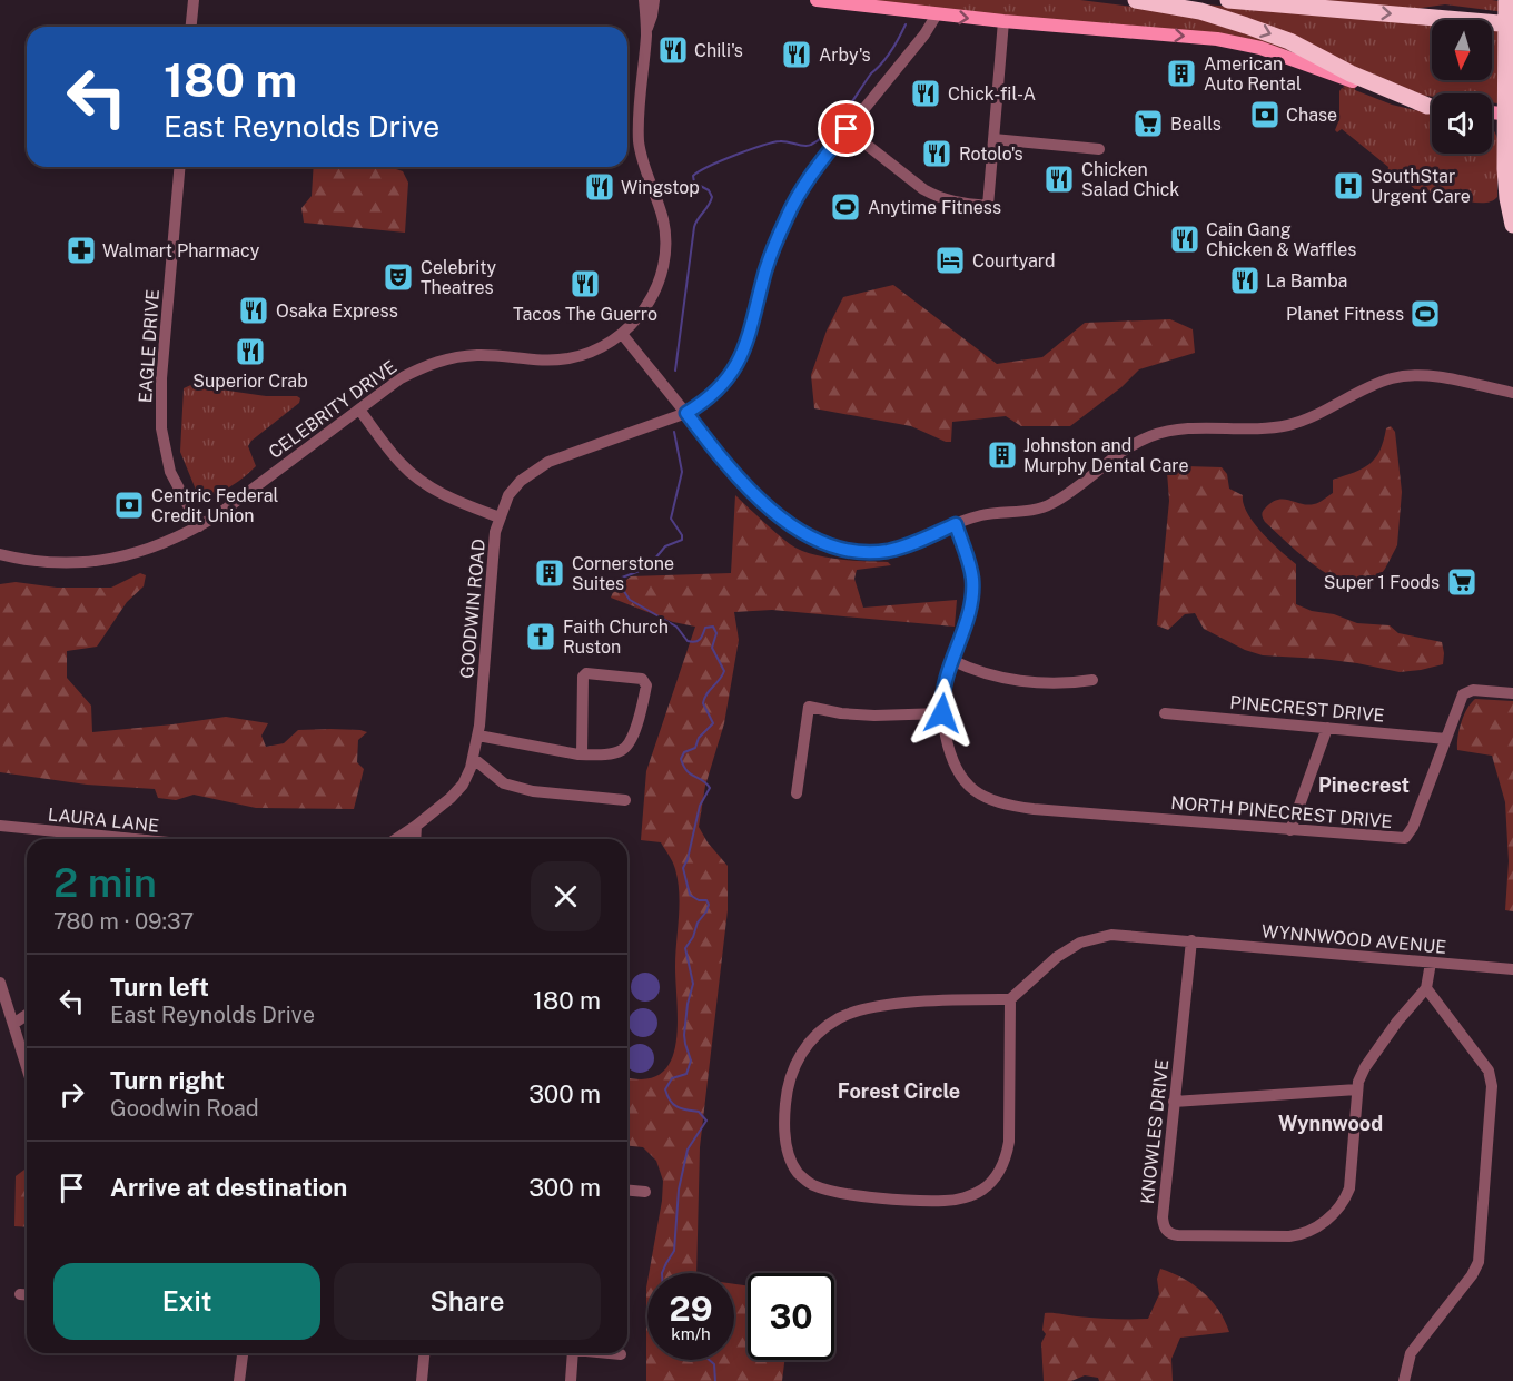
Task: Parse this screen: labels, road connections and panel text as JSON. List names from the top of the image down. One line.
{"streets":{"street":["EAGLE DRIVE","CELEBRITY DRIVE","GOODWIN ROAD","PINECREST DRIVE","NORTH PINECREST DRIVE","LAURA LANE","WYNNWOOD AVENUE","KNOWLES DRIVE"]},"crossings":[["EAGLE DRIVE","CELEBRITY DRIVE"],["PINECREST DRIVE","NORTH PINECREST DRIVE"],["WYNNWOOD AVENUE","KNOWLES DRIVE"]],"districts":["Pinecrest","Forest Circle","Wynnwood"],"places":{"restaurant":["Chili's","Arby's","Chick-fil-A","Rotolo's","Chicken Salad Chick","Wingstop","Cain Gang Chicken & Waffles","La Bamba","Tacos The Guerro","Osaka Express","Superior Crab"],"building":["American Auto Rental","Johnston and Murphy Dental Care","Cornerstone Suites"],"bank":["Chase","Centric Federal Credit Union"],"supermarket":["Bealls","Super 1 Foods"],"hospital":["SouthStar Urgent Care"],"sports":["Anytime Fitness","Planet Fitness"],"pharmacy":["Walmart Pharmacy"],"hotel":["Courtyard"],"theatre":["Celebrity Theatres"],"church":["Faith Church Ruston"]},"north":"bottom","page":{"turn":["180 m","East Reynolds Drive"],"heading":["2 min","780 m · 09:37"],"list":[{"name":"Turn left","note":"East Reynolds Drive","value":"180 m"},{"name":"Turn right","note":"Goodwin Road","value":"300 m"},{"name":"Arrive at destination","value":"300 m"}],"buttons":["Exit","Share"],"speed":"29 km/h","limit":"30"}}
